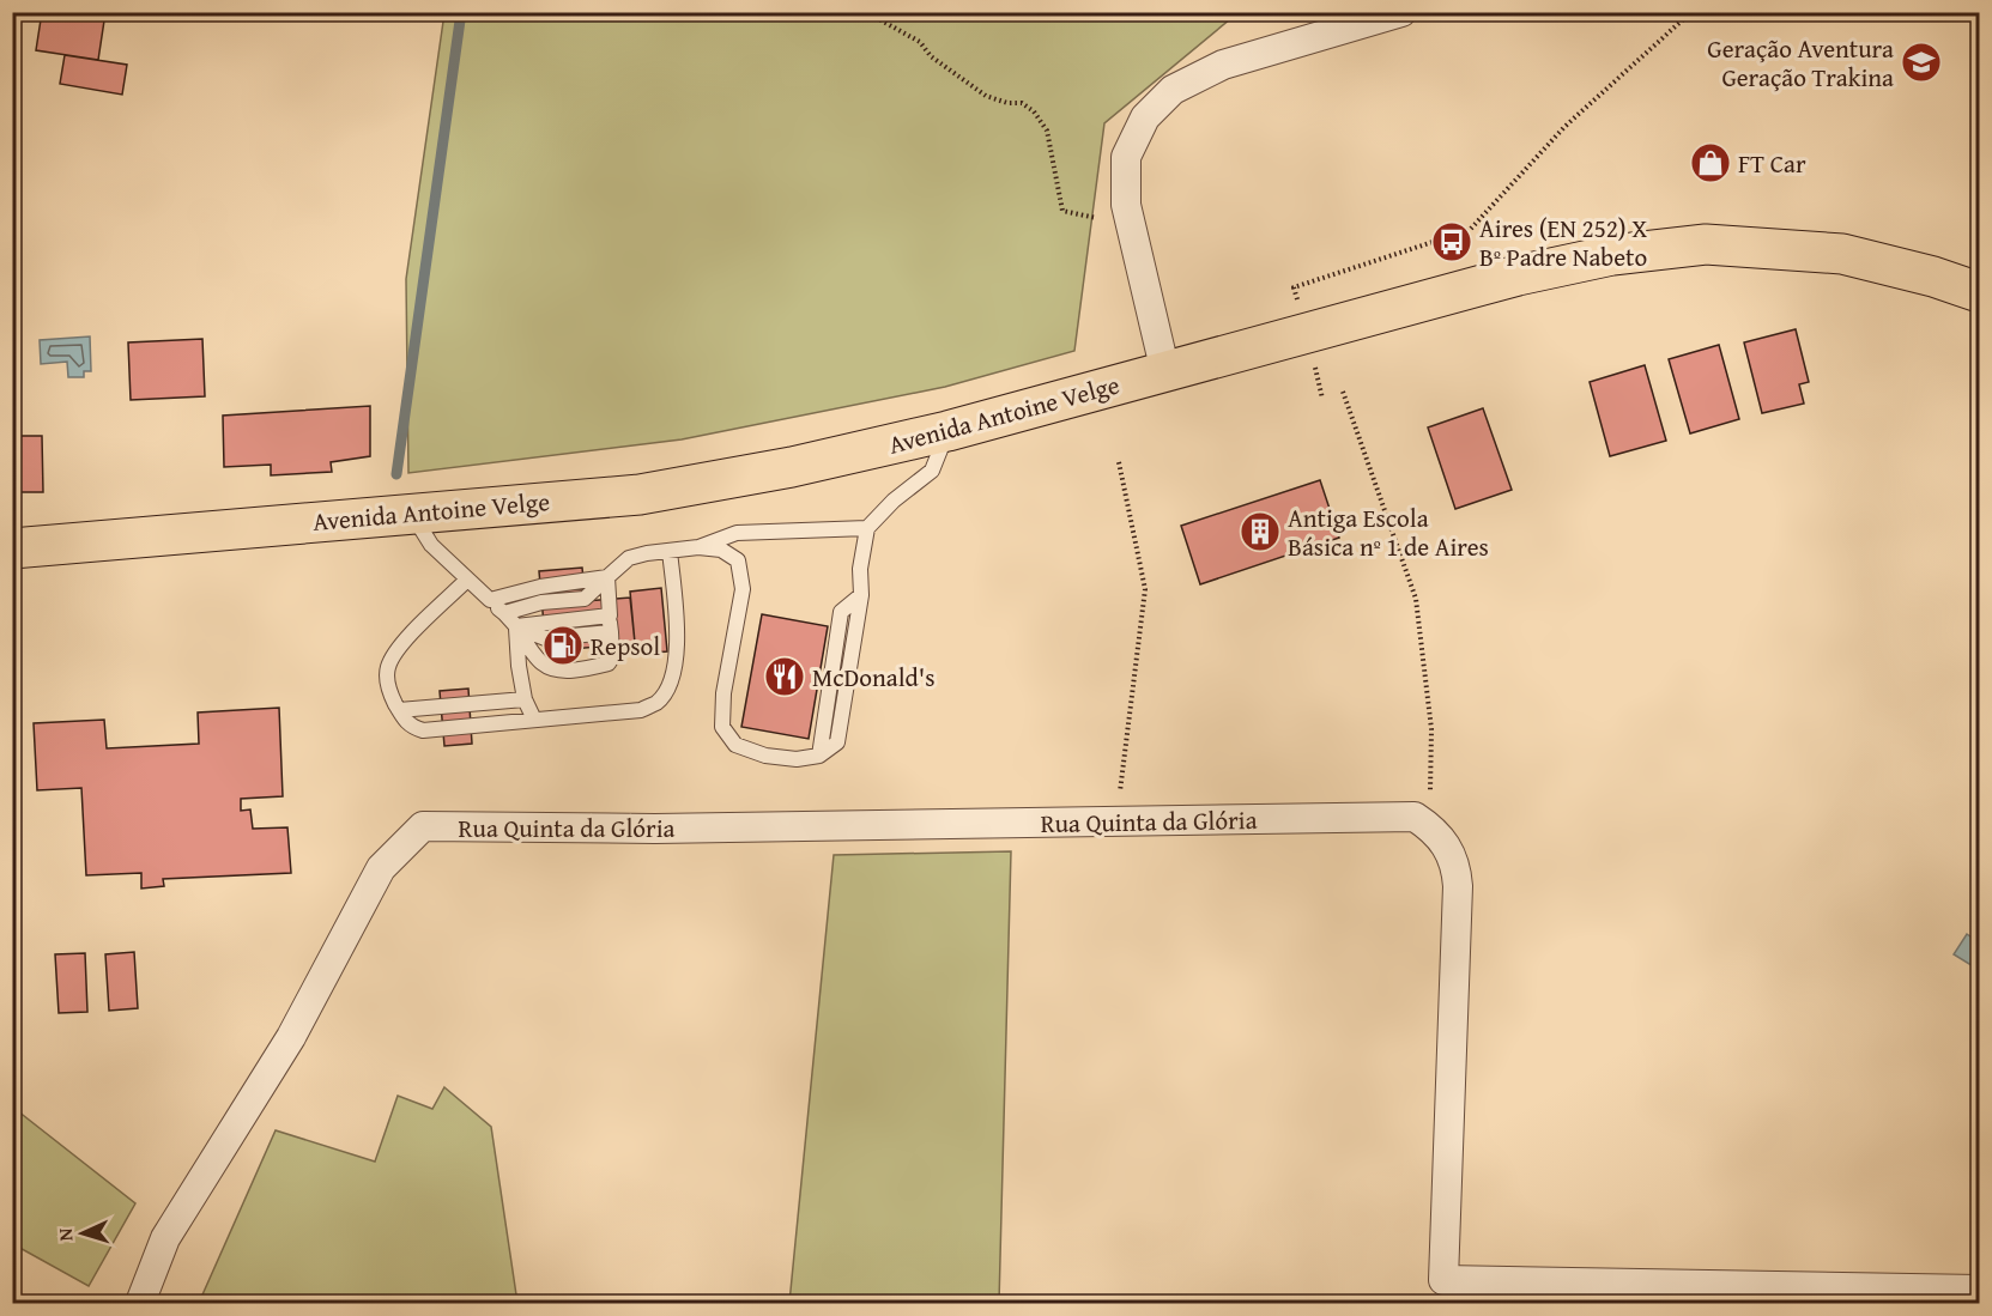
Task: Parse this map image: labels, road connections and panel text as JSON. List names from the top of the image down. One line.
{"streets":{"main road":["Avenida Antoine Velge"],"street":["Rua Quinta da Glória"]},"places":{"school or university":["Geração Aventura Geração Trakina"],"shop":["FT Car"],"bus stop":["Aires (EN 252) X Bº Padre Nabeto"],"building":["Antiga Escola Básica nº 1 de Aires"],"fuel station":["Repsol"],"restaurant":["McDonald's"]},"north":"left"}
